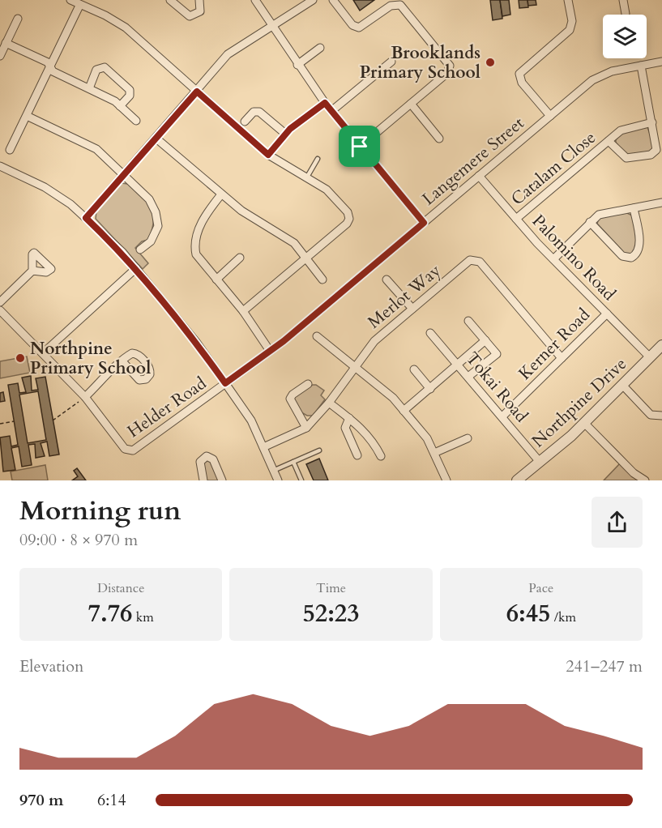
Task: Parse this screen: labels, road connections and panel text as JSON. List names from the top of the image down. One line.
{"streets":{"street":["Langemere Street","Catalam Close","Palomino Road","Merlot Way","Kerner Road","Tokai Road","Northpine Drive","Helder Road"]},"crossings":[["Langemere Street","Catalam Close"],["Langemere Street","Palomino Road"],["Langemere Street","Helder Road"],["Catalam Close","Palomino Road"],["Palomino Road","Kerner Road"],["Palomino Road","Northpine Drive"],["Merlot Way","Kerner Road"],["Kerner Road","Tokai Road"],["Tokai Road","Northpine Drive"]],"places":["Brooklands Primary School","Northpine Primary School"],"page":{"heading":["Morning run","09:00 · 8 × 970 m"],"stats":[["Distance","7.76 km"],["Time","52:23"],["Pace","6:45 /km"]],"chart":["Elevation","241–247 m"],"list":[{"name":"970 m","note":"6:14"}]}}
